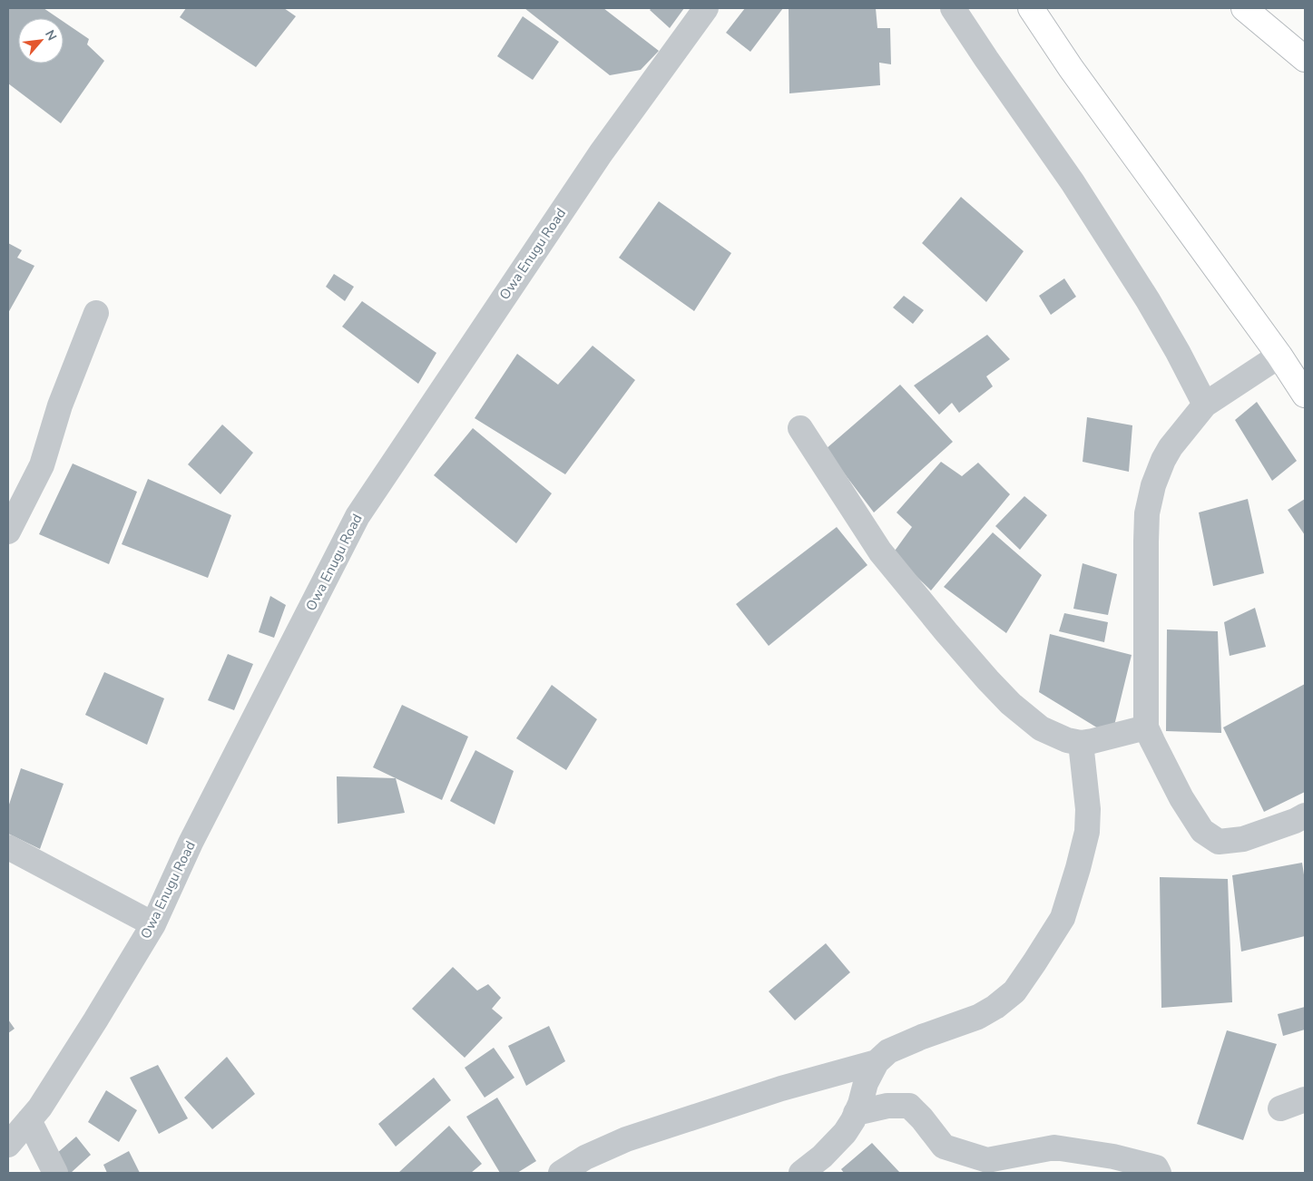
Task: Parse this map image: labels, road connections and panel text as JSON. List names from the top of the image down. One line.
{"streets":{"street":["Owa Enugu Road"]},"north":"top right"}
